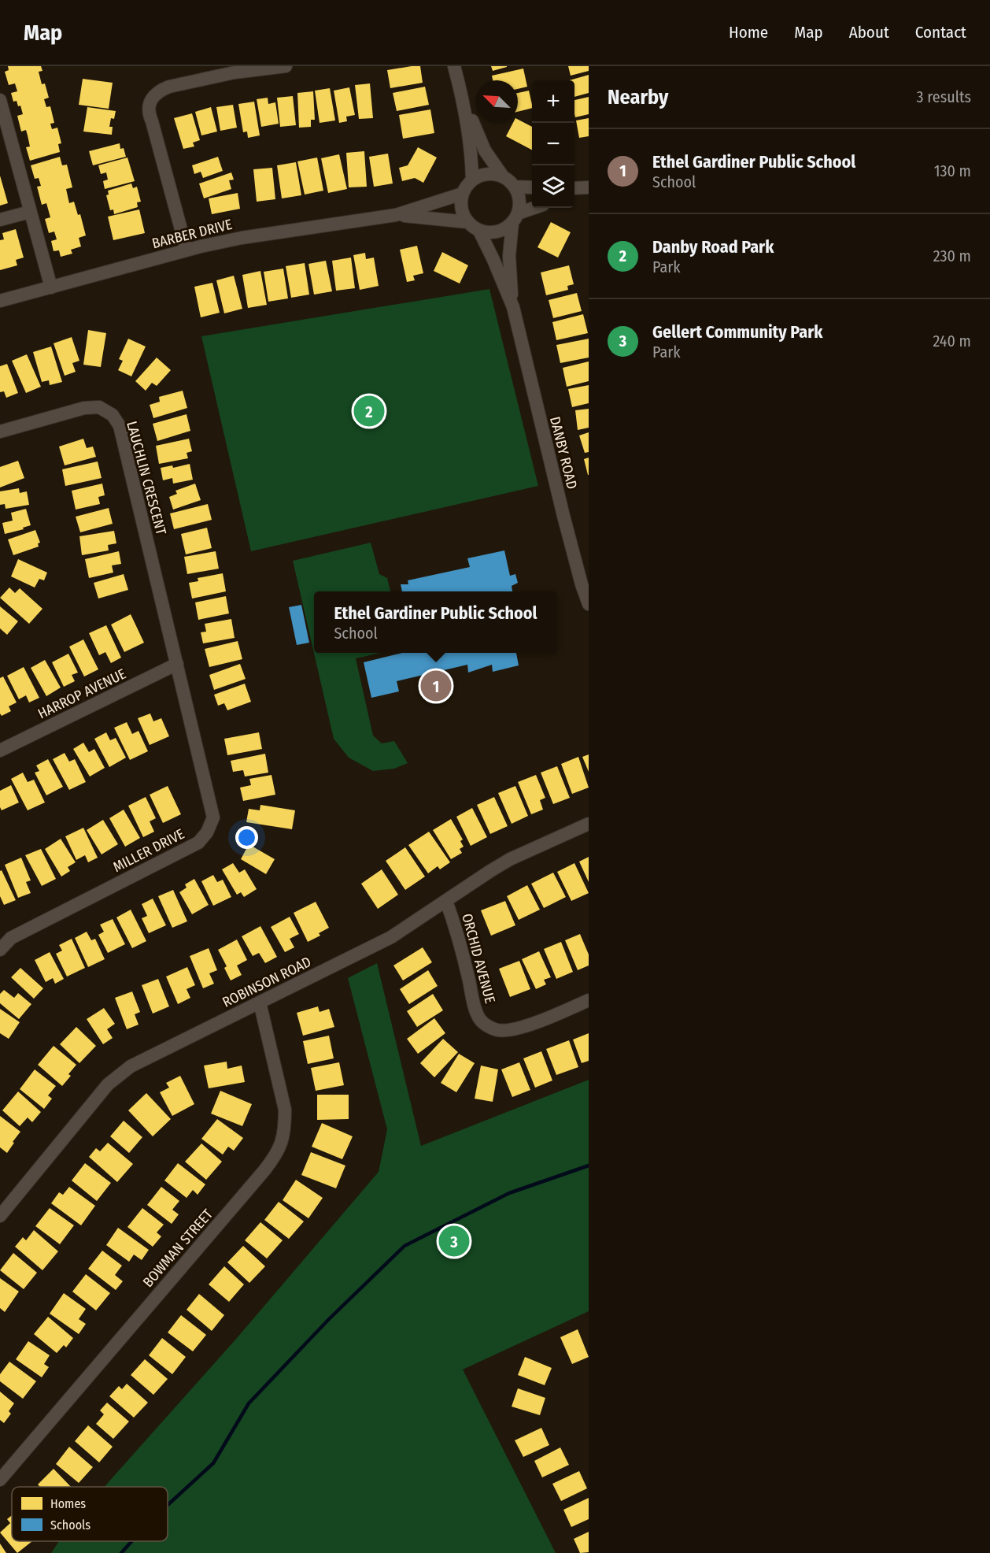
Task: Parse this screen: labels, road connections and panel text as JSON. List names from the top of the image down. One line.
{"streets":{"street":["BARBER DRIVE","DANBY ROAD","LAUCHLIN CRESCENT","HARROP AVENUE","MILLER DRIVE","ORCHID AVENUE","ROBINSON ROAD","BOWMAN STREET"]},"crossings":[["BARBER DRIVE","DANBY ROAD"],["LAUCHLIN CRESCENT","HARROP AVENUE"],["LAUCHLIN CRESCENT","MILLER DRIVE"],["HARROP AVENUE","MILLER DRIVE"],["ORCHID AVENUE","ROBINSON ROAD"],["ROBINSON ROAD","BOWMAN STREET"]],"legend":["Homes","Schools"],"north":"top left","page":{"header":"Map","nav":["Home","Map","About","Contact"],"heading":["Nearby","3 results"],"map_buttons":["+","−"],"list":[{"mark":"1","name":"Ethel Gardiner Public School","note":"School","value":"130 m"},{"mark":"2","name":"Danby Road Park","note":"Park","value":"230 m"},{"mark":"3","name":"Gellert Community Park","note":"Park","value":"240 m"}],"pins":["2","1","3"],"popup":["Ethel Gardiner Public School","School"]}}
